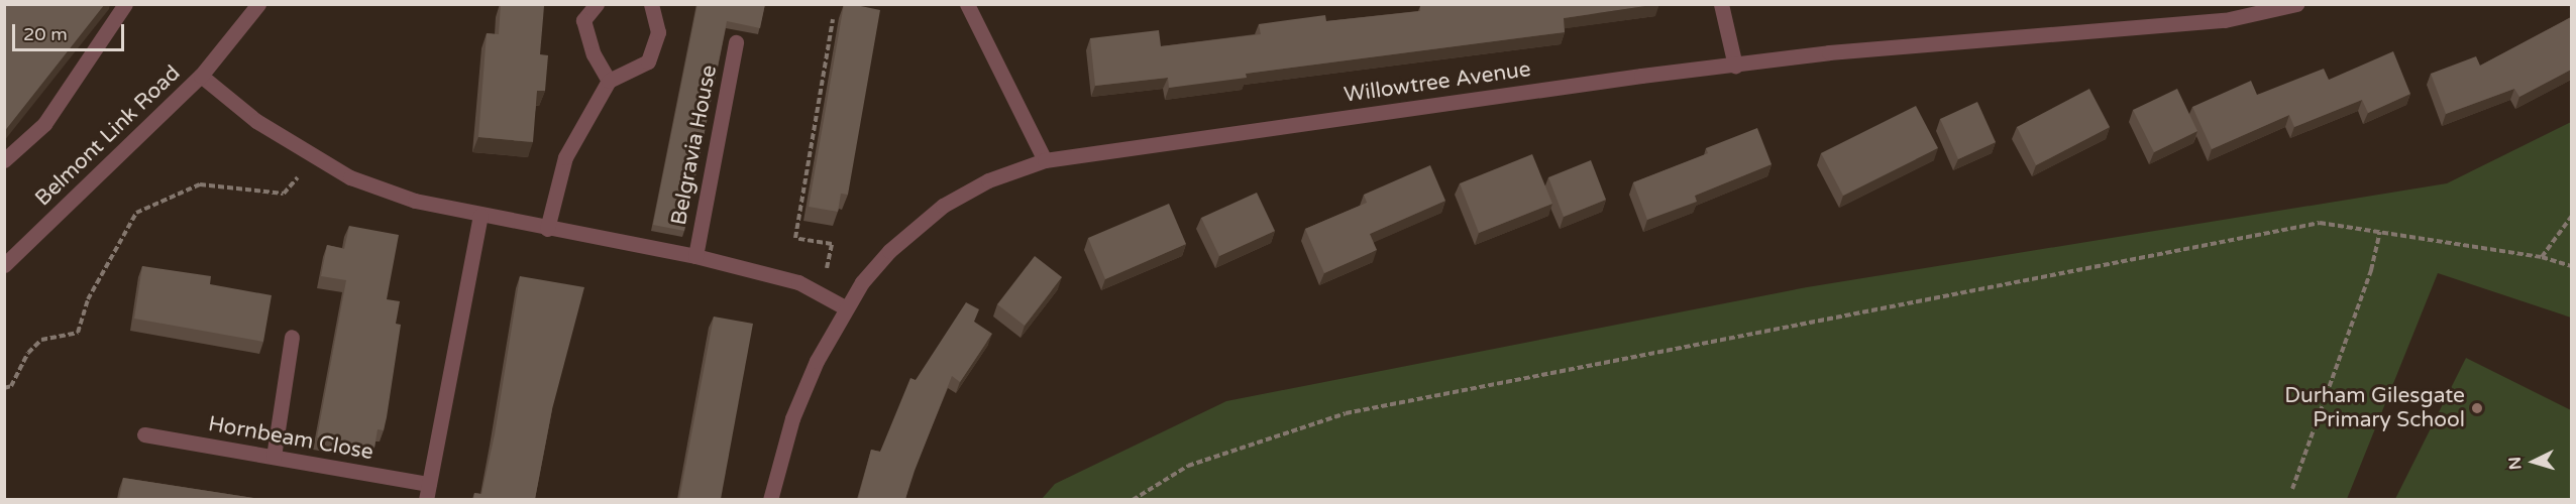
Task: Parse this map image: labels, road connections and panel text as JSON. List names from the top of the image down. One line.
{"streets":{"street":["Willowtree Avenue","Belmont Link Road","Belgravia House","Hornbeam Close"]},"places":["Durham Gilesgate Primary School"],"scale_bar":"20 m","north":"left"}
